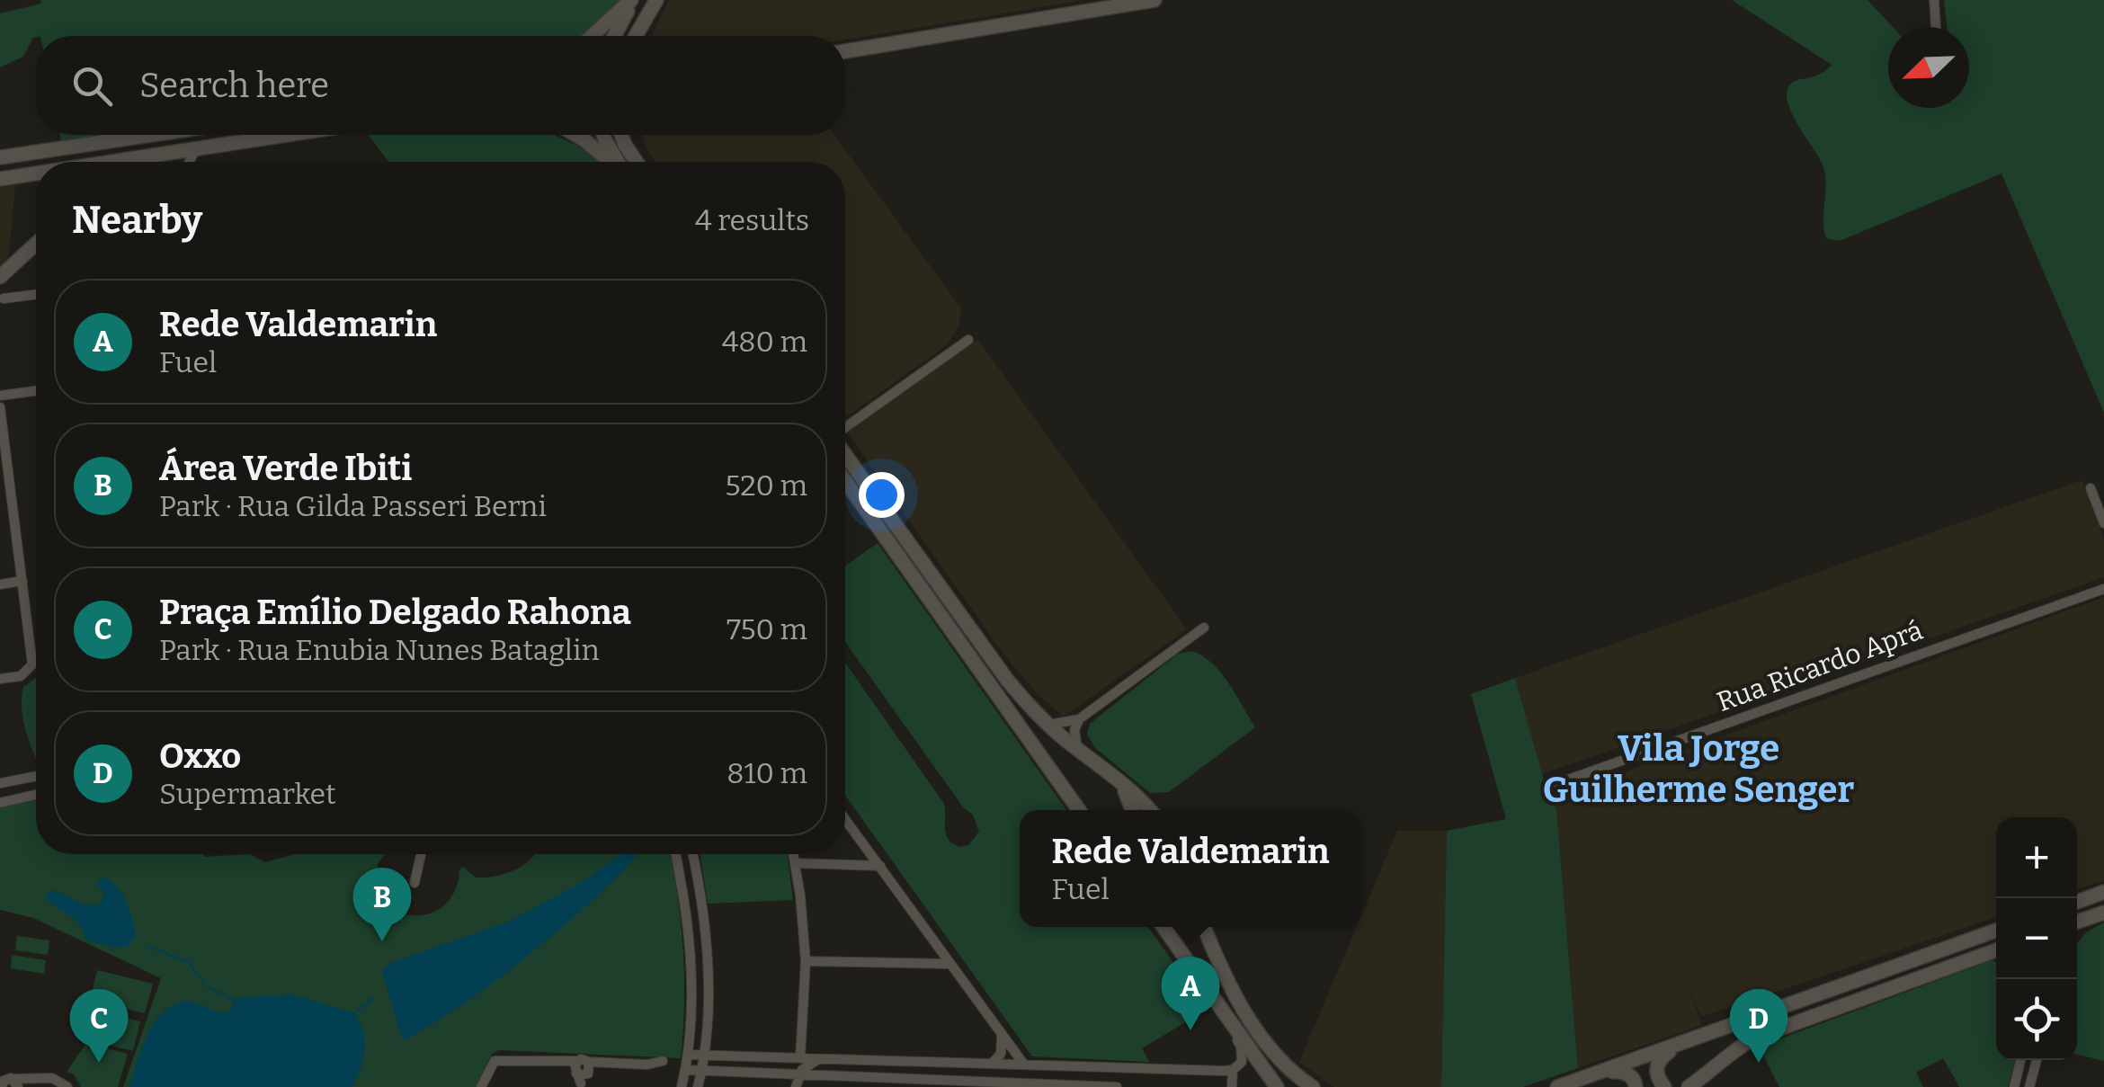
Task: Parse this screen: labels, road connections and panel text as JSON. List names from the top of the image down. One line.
{"streets":{"street":["Rua Ricardo Aprá"]},"districts":["Vila Jorge Guilherme Senger"],"north":"bottom left","page":{"search":"Search here","heading":["Nearby","4 results"],"list":[{"mark":"A","name":"Rede Valdemarin","note":"Fuel","value":"480 m"},{"mark":"B","name":"Área Verde Ibiti","note":"Park · Rua Gilda Passeri Berni","value":"520 m"},{"mark":"C","name":"Praça Emílio Delgado Rahona","note":"Park · Rua Enubia Nunes Bataglin","value":"750 m"},{"mark":"D","name":"Oxxo","note":"Supermarket","value":"810 m"}],"popup":["Rede Valdemarin","Fuel"],"map_buttons":["+","−"],"pins":["B","A","C","D"]}}
